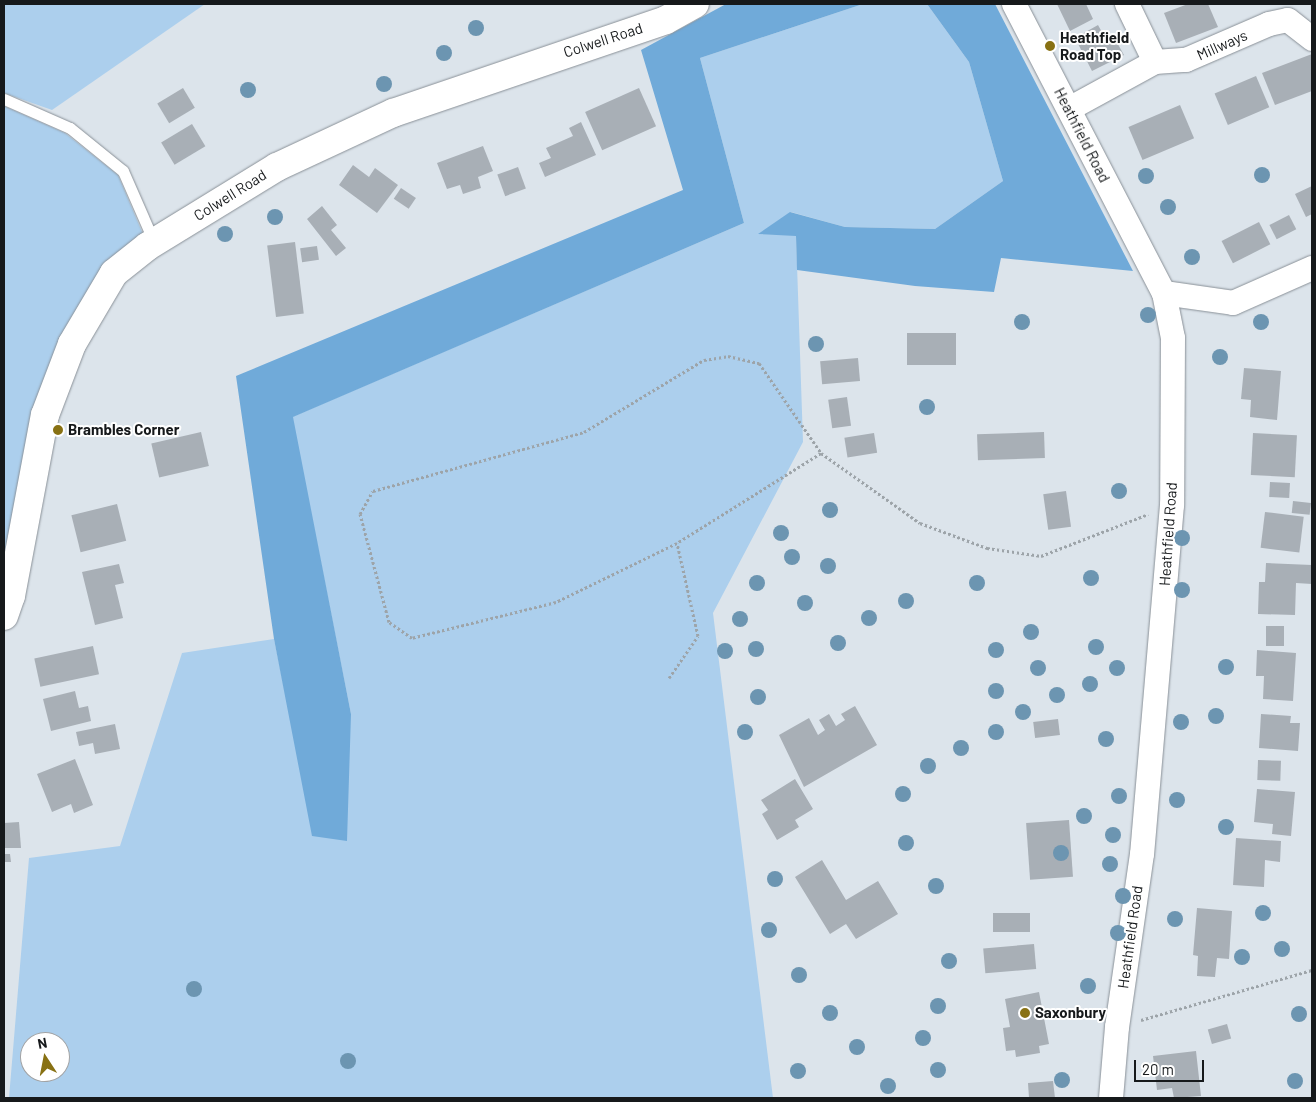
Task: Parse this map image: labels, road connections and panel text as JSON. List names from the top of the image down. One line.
{"streets":{"main road":["Colwell Road"],"street":["Millways","Heathfield Road"]},"crossings":[["Millways","Heathfield Road"]],"places":["Heathfield Road Top","Brambles Corner","Saxonbury"],"scale_bar":"20 m","north":"top"}
